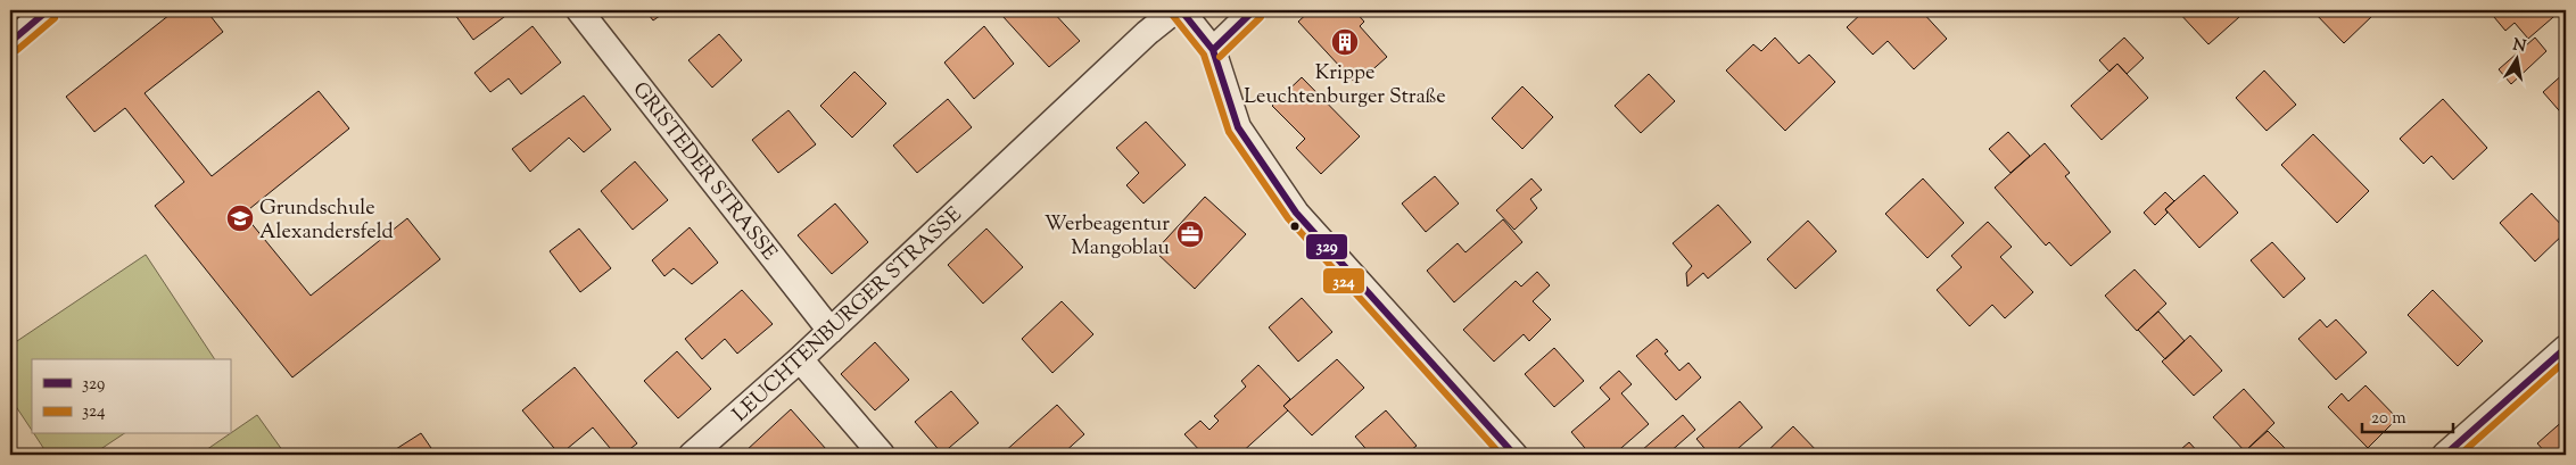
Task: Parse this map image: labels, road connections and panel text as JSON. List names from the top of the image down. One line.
{"streets":{"street":["GRISTEDER STRASSE","LEUCHTENBURGER STRASSE"]},"crossings":[["GRISTEDER STRASSE","LEUCHTENBURGER STRASSE"]],"places":{"building":["Krippe Leuchtenburger Straße"],"school or university":["Grundschule Alexandersfeld"],"office":["Werbeagentur Mangoblau"]},"lines":["transit line 329","transit line 324"],"legend":["329","324"],"scale_bar":"20 m","north":"top"}
